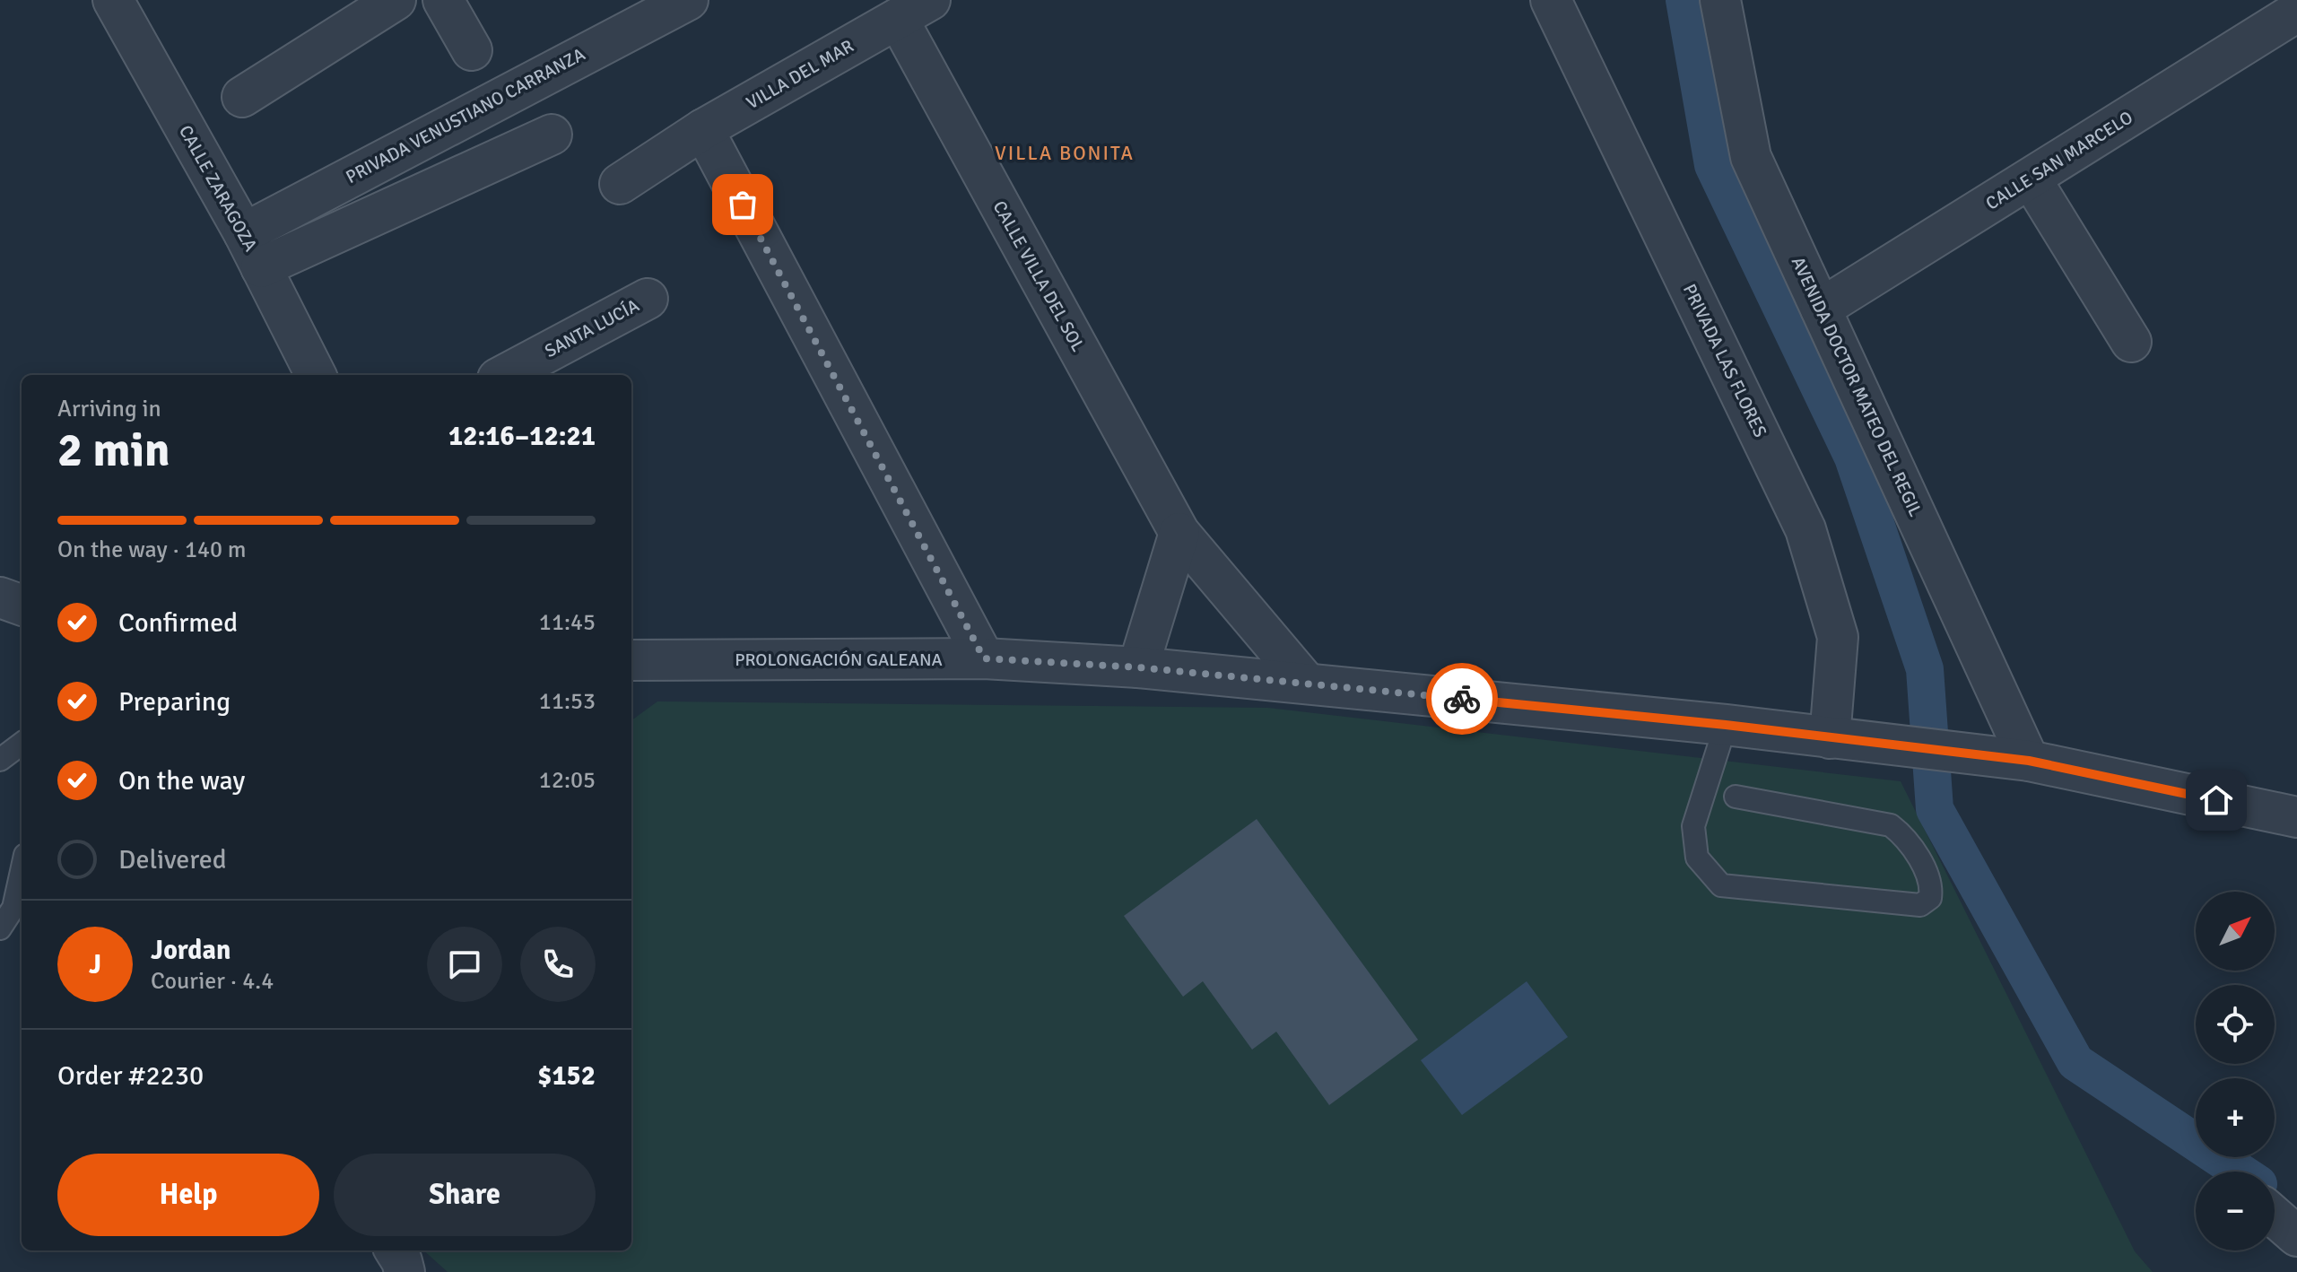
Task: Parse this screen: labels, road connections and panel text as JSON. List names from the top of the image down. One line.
{"streets":{"street":["VILLA DEL MAR","PRIVADA VENUSTIANO CARRANZA","CALLE SAN MARCELO","CALLE ZARAGOZA","CALLE VILLA DEL SOL","SANTA LUCÍA","PRIVADA LAS FLORES","AVENIDA DOCTOR MATEO DEL REGIL","PROLONGACIÓN GALEANA"]},"crossings":[["VILLA DEL MAR","CALLE VILLA DEL SOL"],["PRIVADA VENUSTIANO CARRANZA","CALLE ZARAGOZA"],["CALLE SAN MARCELO","AVENIDA DOCTOR MATEO DEL REGIL"],["CALLE VILLA DEL SOL","PROLONGACIÓN GALEANA"],["PRIVADA LAS FLORES","PROLONGACIÓN GALEANA"],["AVENIDA DOCTOR MATEO DEL REGIL","PROLONGACIÓN GALEANA"]],"districts":["VILLA BONITA"],"north":"top right","page":{"heading":["2 min","Arriving in","12:16–12:21"],"panel":["Jordan","Courier · 4.4","Order #2230","$152"],"bar":"On the way · 140 m","list":[["Confirmed","11:45"],["Preparing","11:53"],["On the way","12:05"],"Delivered"],"map_buttons":["+","−"],"round":"J","buttons":["Help","Share"]}}
